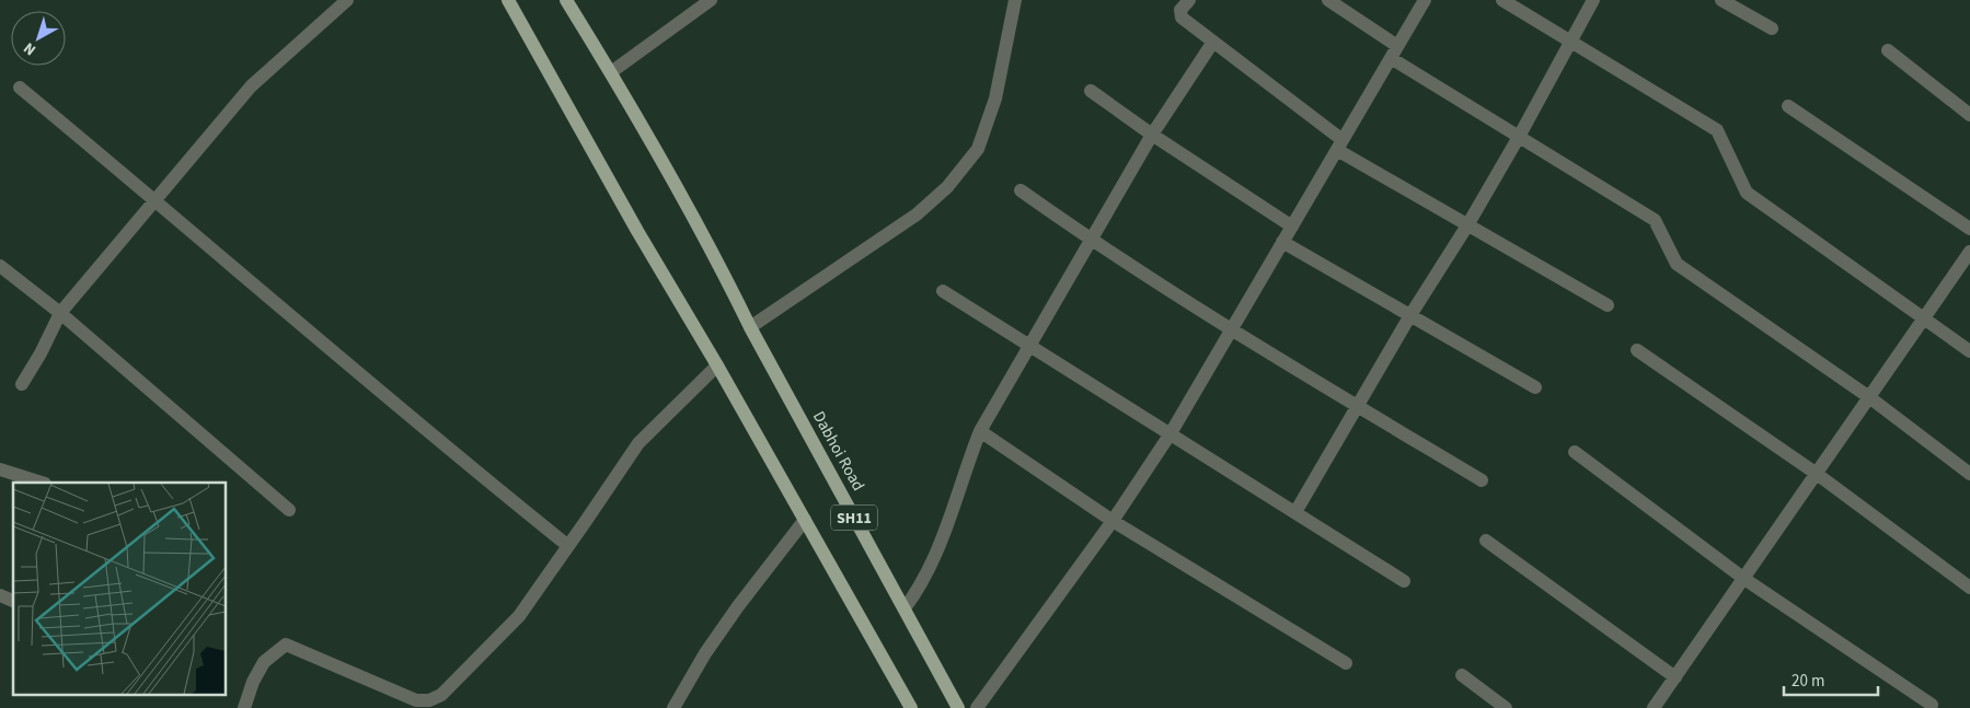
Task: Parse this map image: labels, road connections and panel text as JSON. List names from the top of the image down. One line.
{"streets":{"main road":["Dabhoi Road","SH11"]},"crossings":[["Dabhoi Road","SH11"]],"scale_bar":"20 m","north":"bottom left"}
